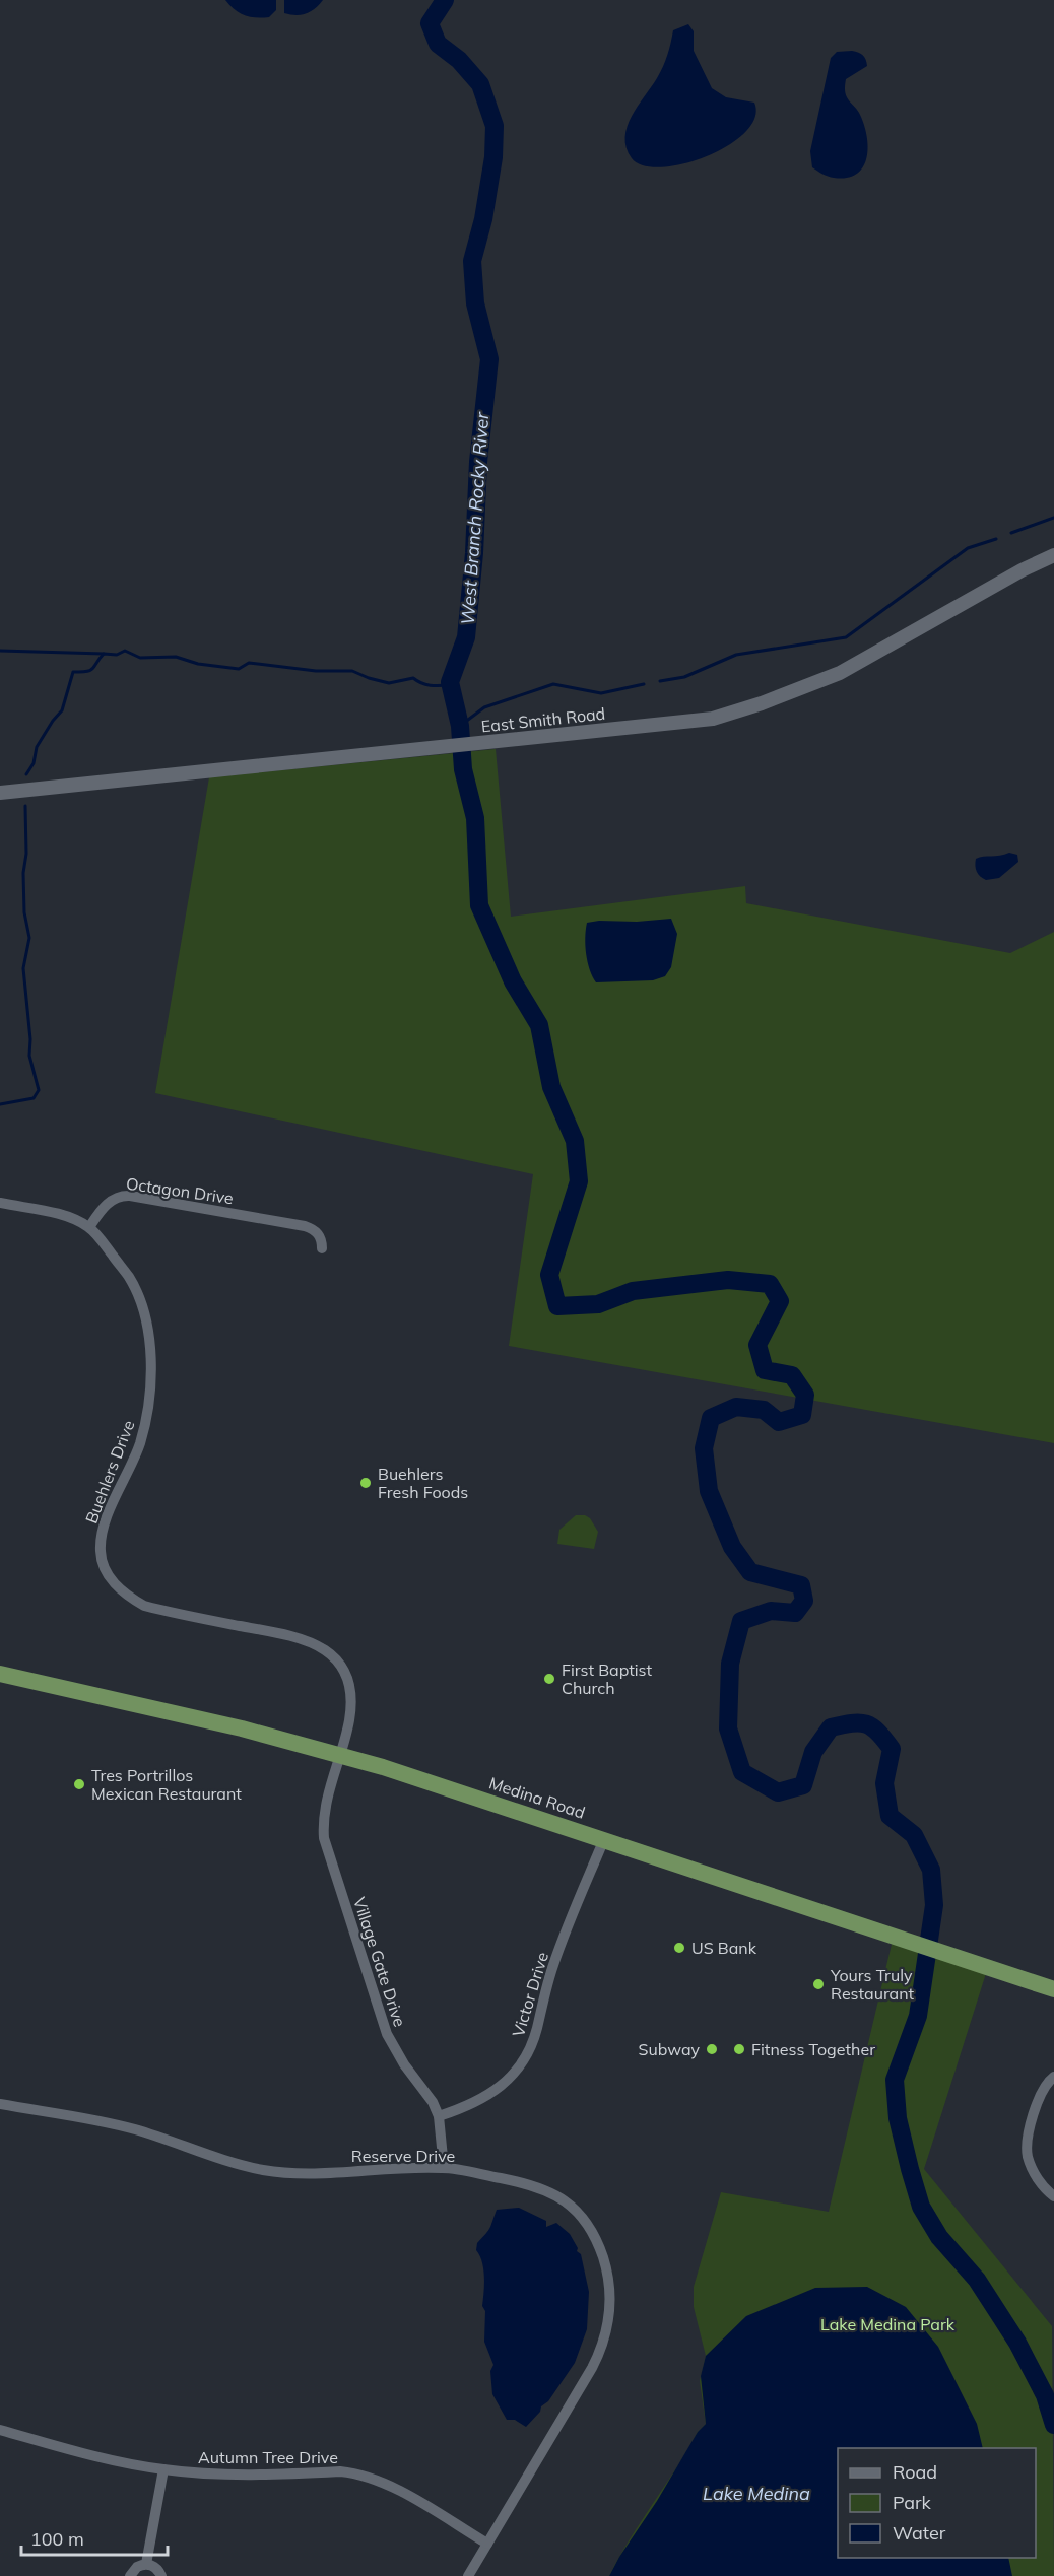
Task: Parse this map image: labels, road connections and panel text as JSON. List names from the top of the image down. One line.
{"streets":{"highway":["Medina Road"],"street":["East Smith Road","Octagon Drive","Buehlers Drive","Village Gate Drive","Victor Drive","Reserve Drive","Autumn Tree Drive"]},"crossings":[["Octagon Drive","Buehlers Drive"],["Buehlers Drive","Medina Road"],["Buehlers Drive","Village Gate Drive"],["Medina Road","Village Gate Drive"],["Medina Road","Victor Drive"],["Village Gate Drive","Victor Drive"],["Village Gate Drive","Reserve Drive"],["Reserve Drive","Autumn Tree Drive"]],"water":["West Branch Rocky River","Lake Medina"],"parks":["Lake Medina Park"],"places":["Buehlers Fresh Foods","First Baptist Church","Tres Portrillos Mexican Restaurant","US Bank","Yours Truly Restaurant","Subway","Fitness Together"],"legend":["Road","Park","Water"],"scale_bar":"100 m"}
